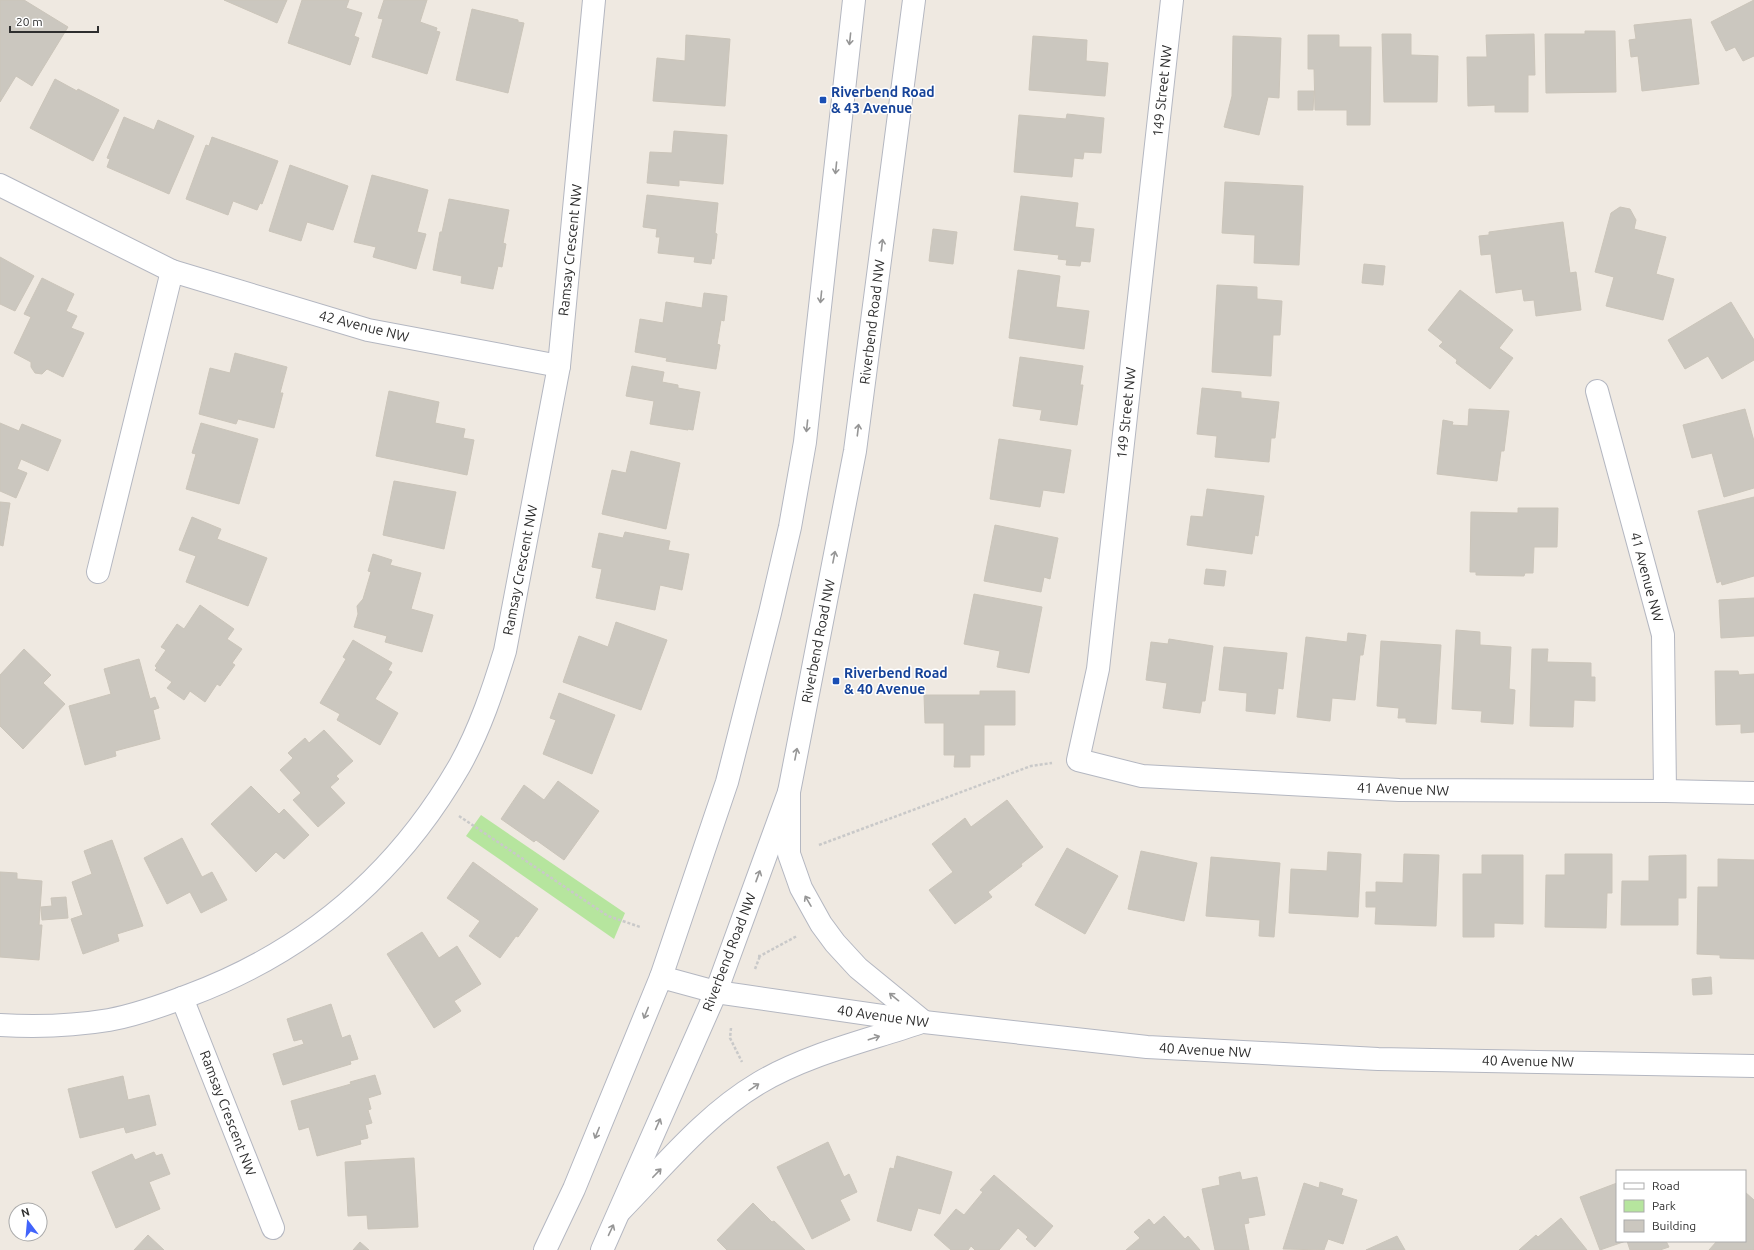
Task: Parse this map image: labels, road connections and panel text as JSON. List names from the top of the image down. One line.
{"streets":{"street":["149 Street NW","Ramsay Crescent NW","Riverbend Road NW","42 Avenue NW","41 Avenue NW","40 Avenue NW"]},"crossings":[["149 Street NW","41 Avenue NW"],["Ramsay Crescent NW","42 Avenue NW"],["Riverbend Road NW","40 Avenue NW"]],"places":{"transit":["Riverbend Road & 43 Avenue","Riverbend Road & 40 Avenue"]},"legend":["Road","Park","Building"],"scale_bar":"20 m","north":"top"}
